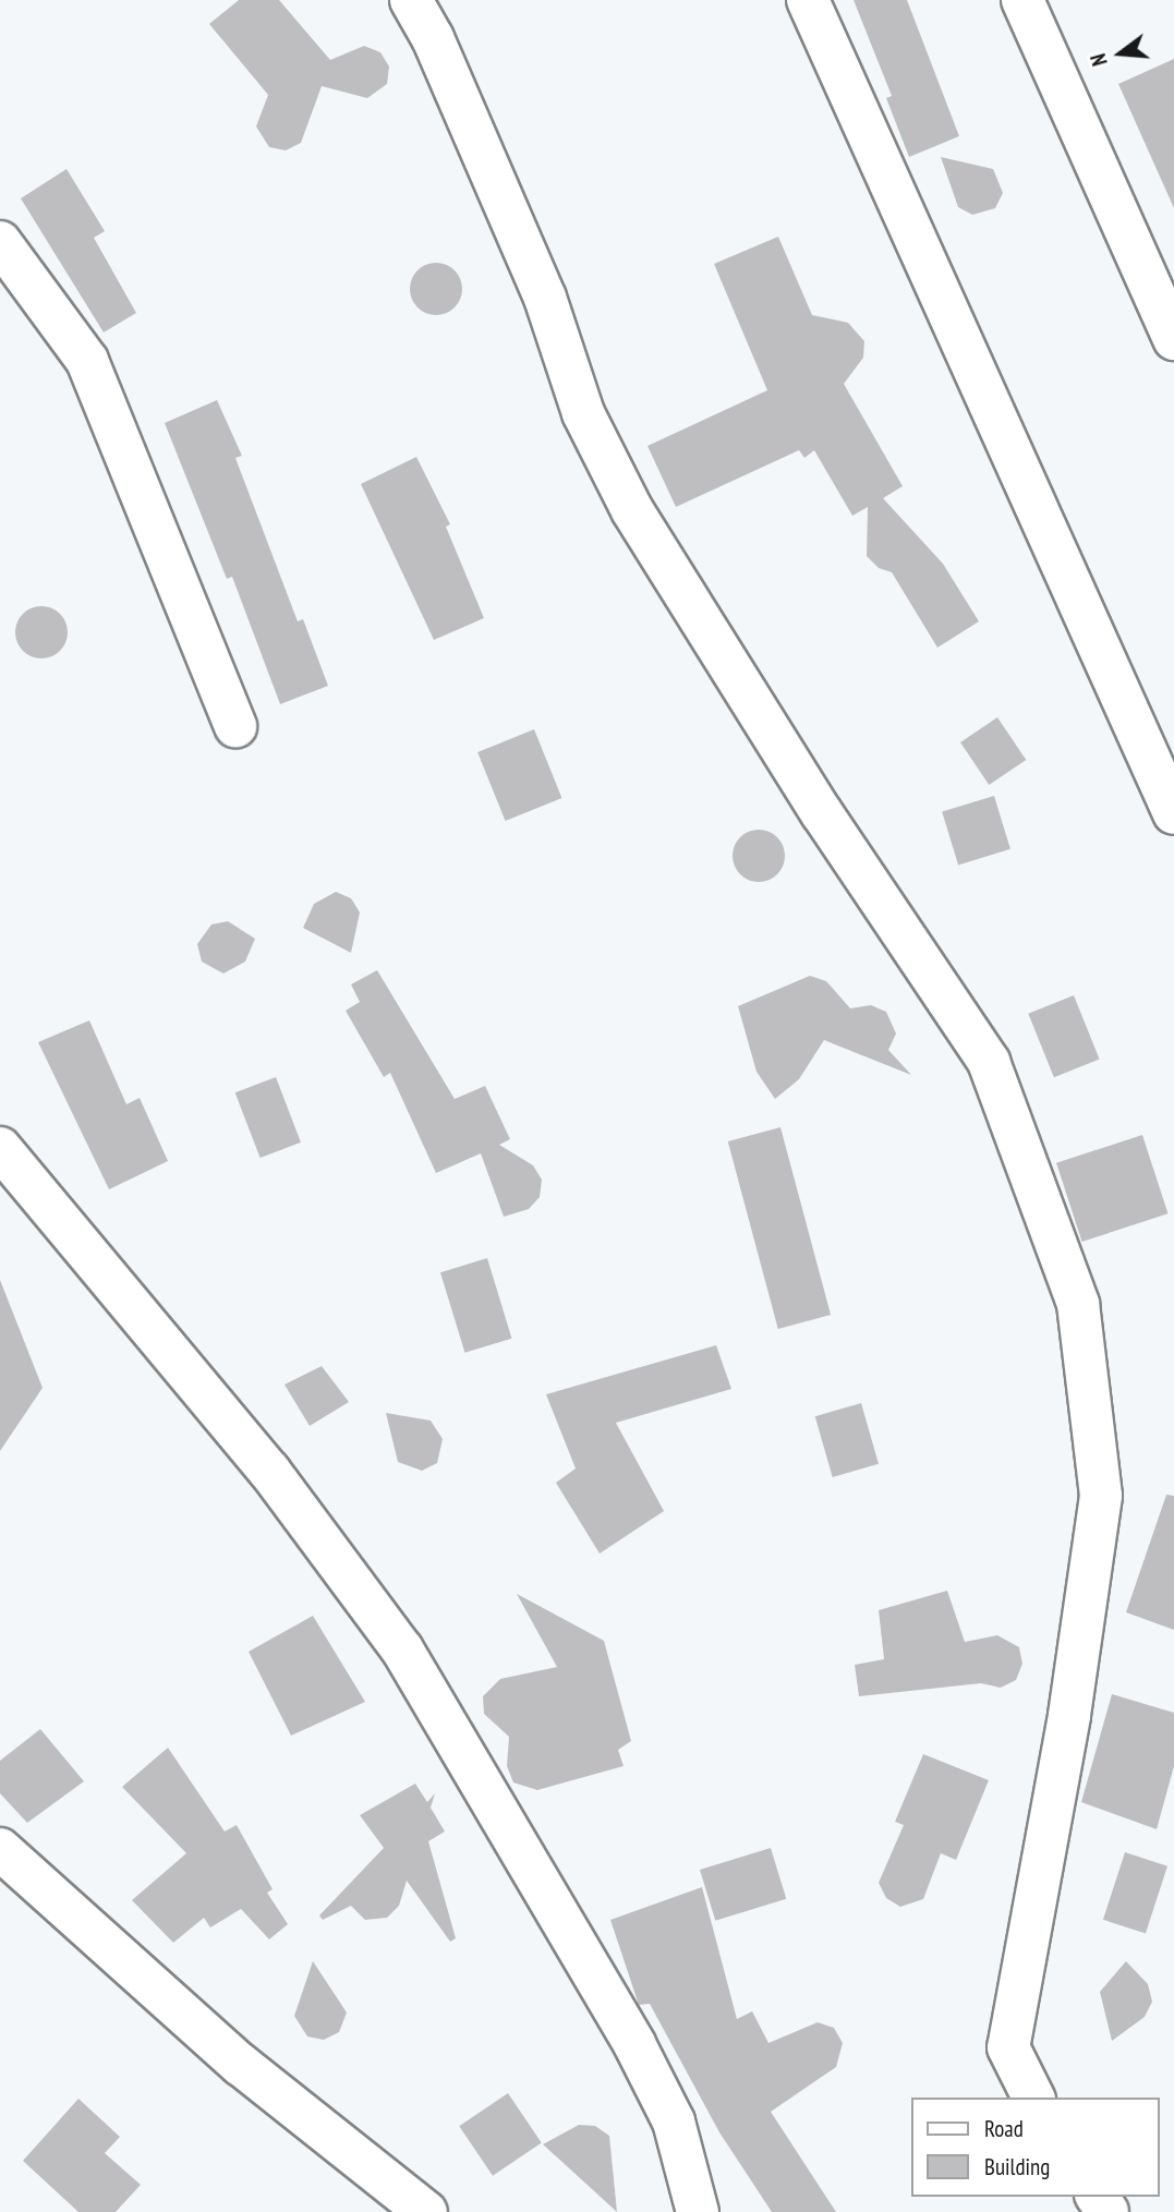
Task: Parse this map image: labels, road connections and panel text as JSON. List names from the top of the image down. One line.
{"legend":["Road","Building"],"north":"left"}
